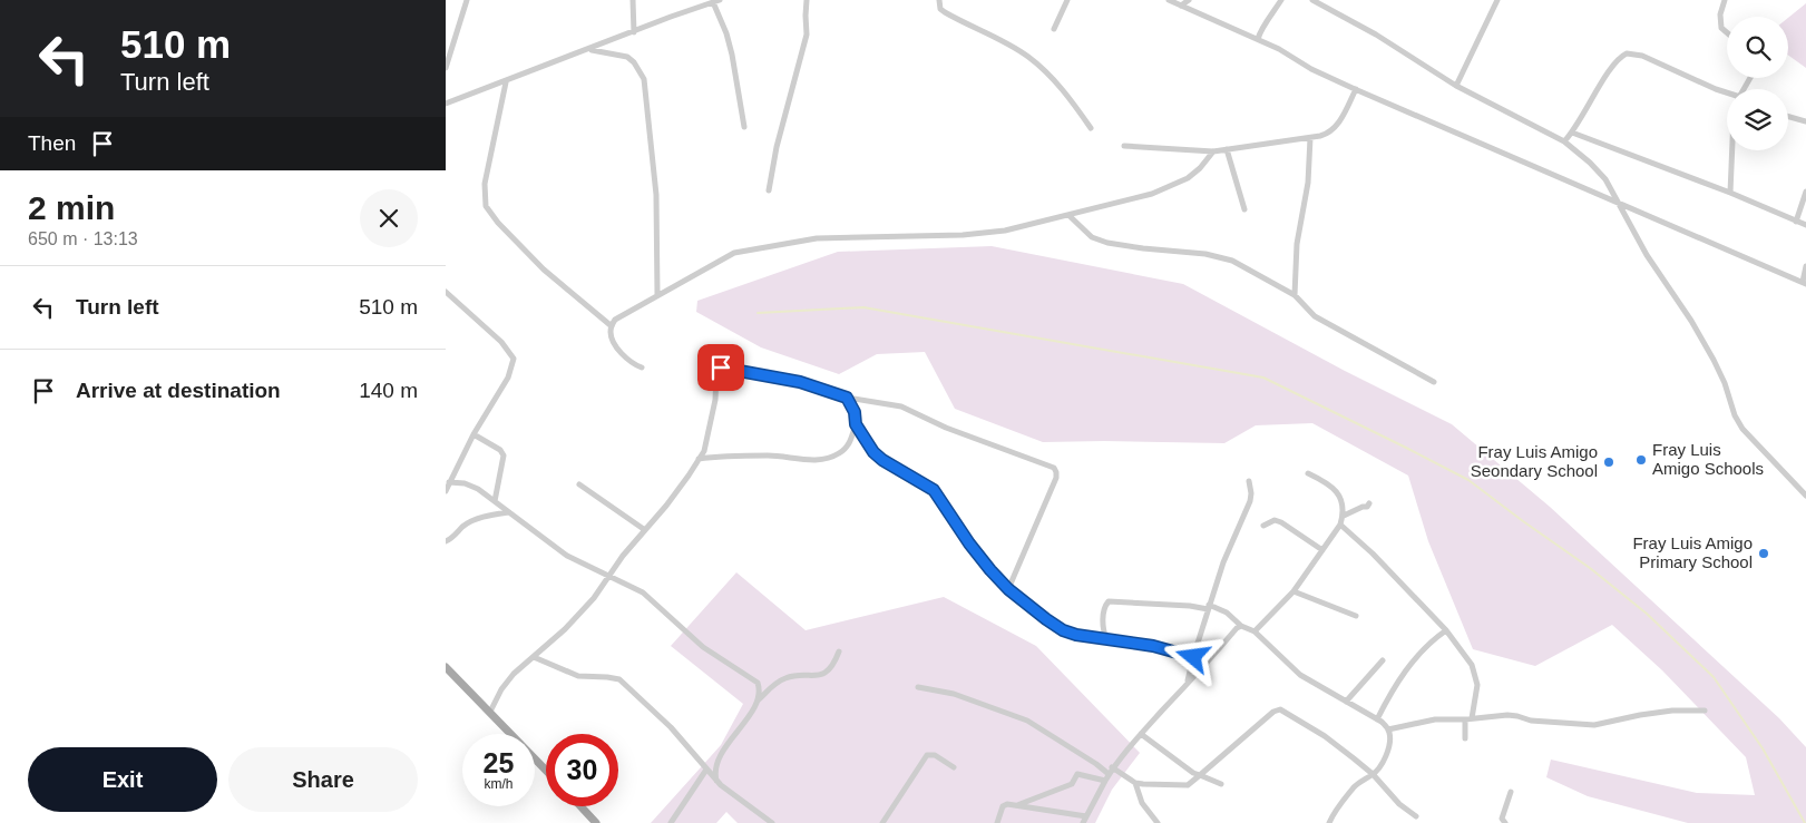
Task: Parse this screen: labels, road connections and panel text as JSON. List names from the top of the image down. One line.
{"places":["Fray Luis Amigo Schools","Fray Luis Amigo Seondary School","Fray Luis Amigo Primary School"],"page":{"turn":["510 m","Turn left"],"then":"Then","heading":["2 min","650 m · 13:13"],"list":[{"name":"Turn left","value":"510 m"},{"name":"Arrive at destination","value":"140 m"}],"speed":"25 km/h","limit":"30","buttons":["Exit","Share"]}}
